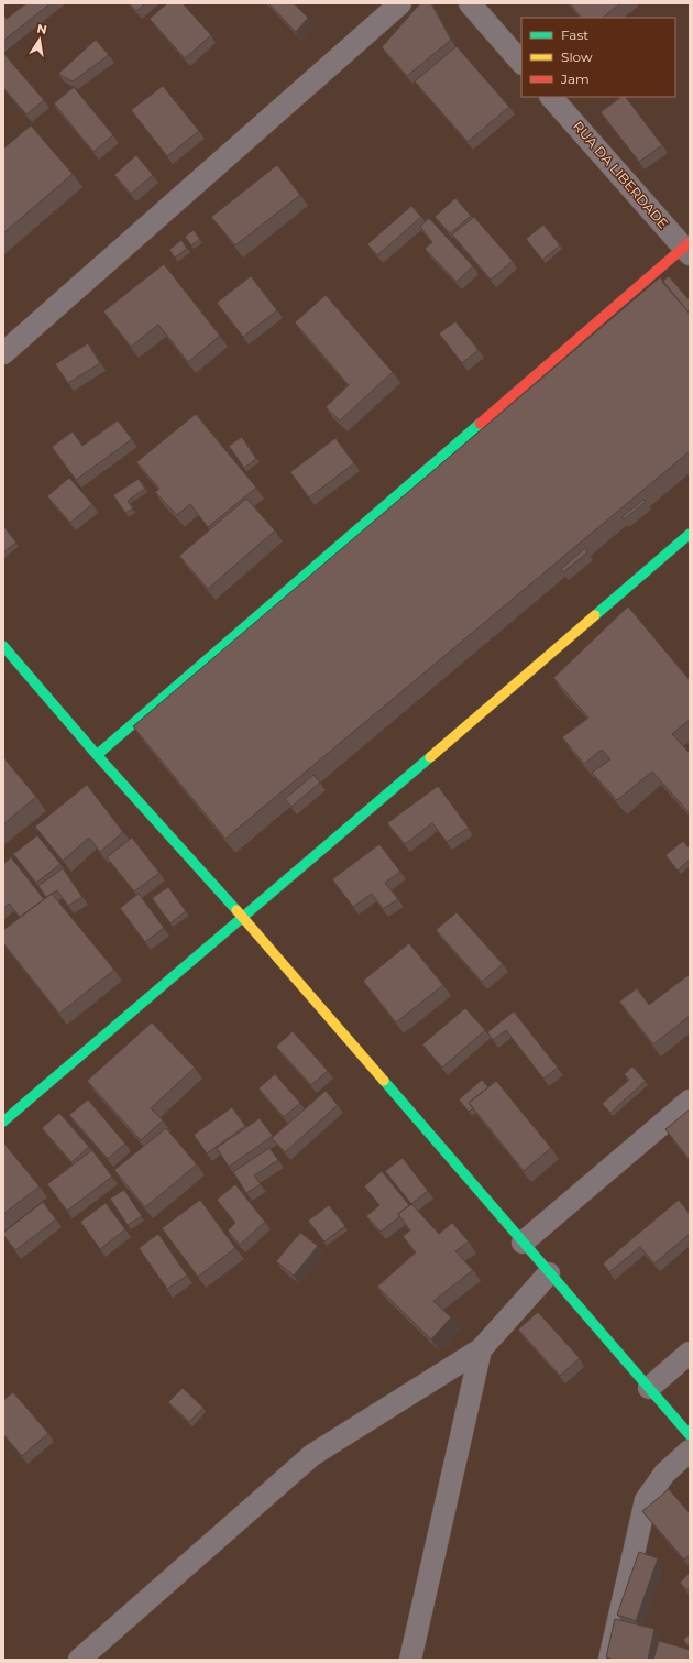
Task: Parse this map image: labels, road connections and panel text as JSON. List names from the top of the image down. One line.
{"streets":{"street":["RUA DA LIBERDADE"]},"legend":["Fast","Slow","Jam"],"north":"top"}
